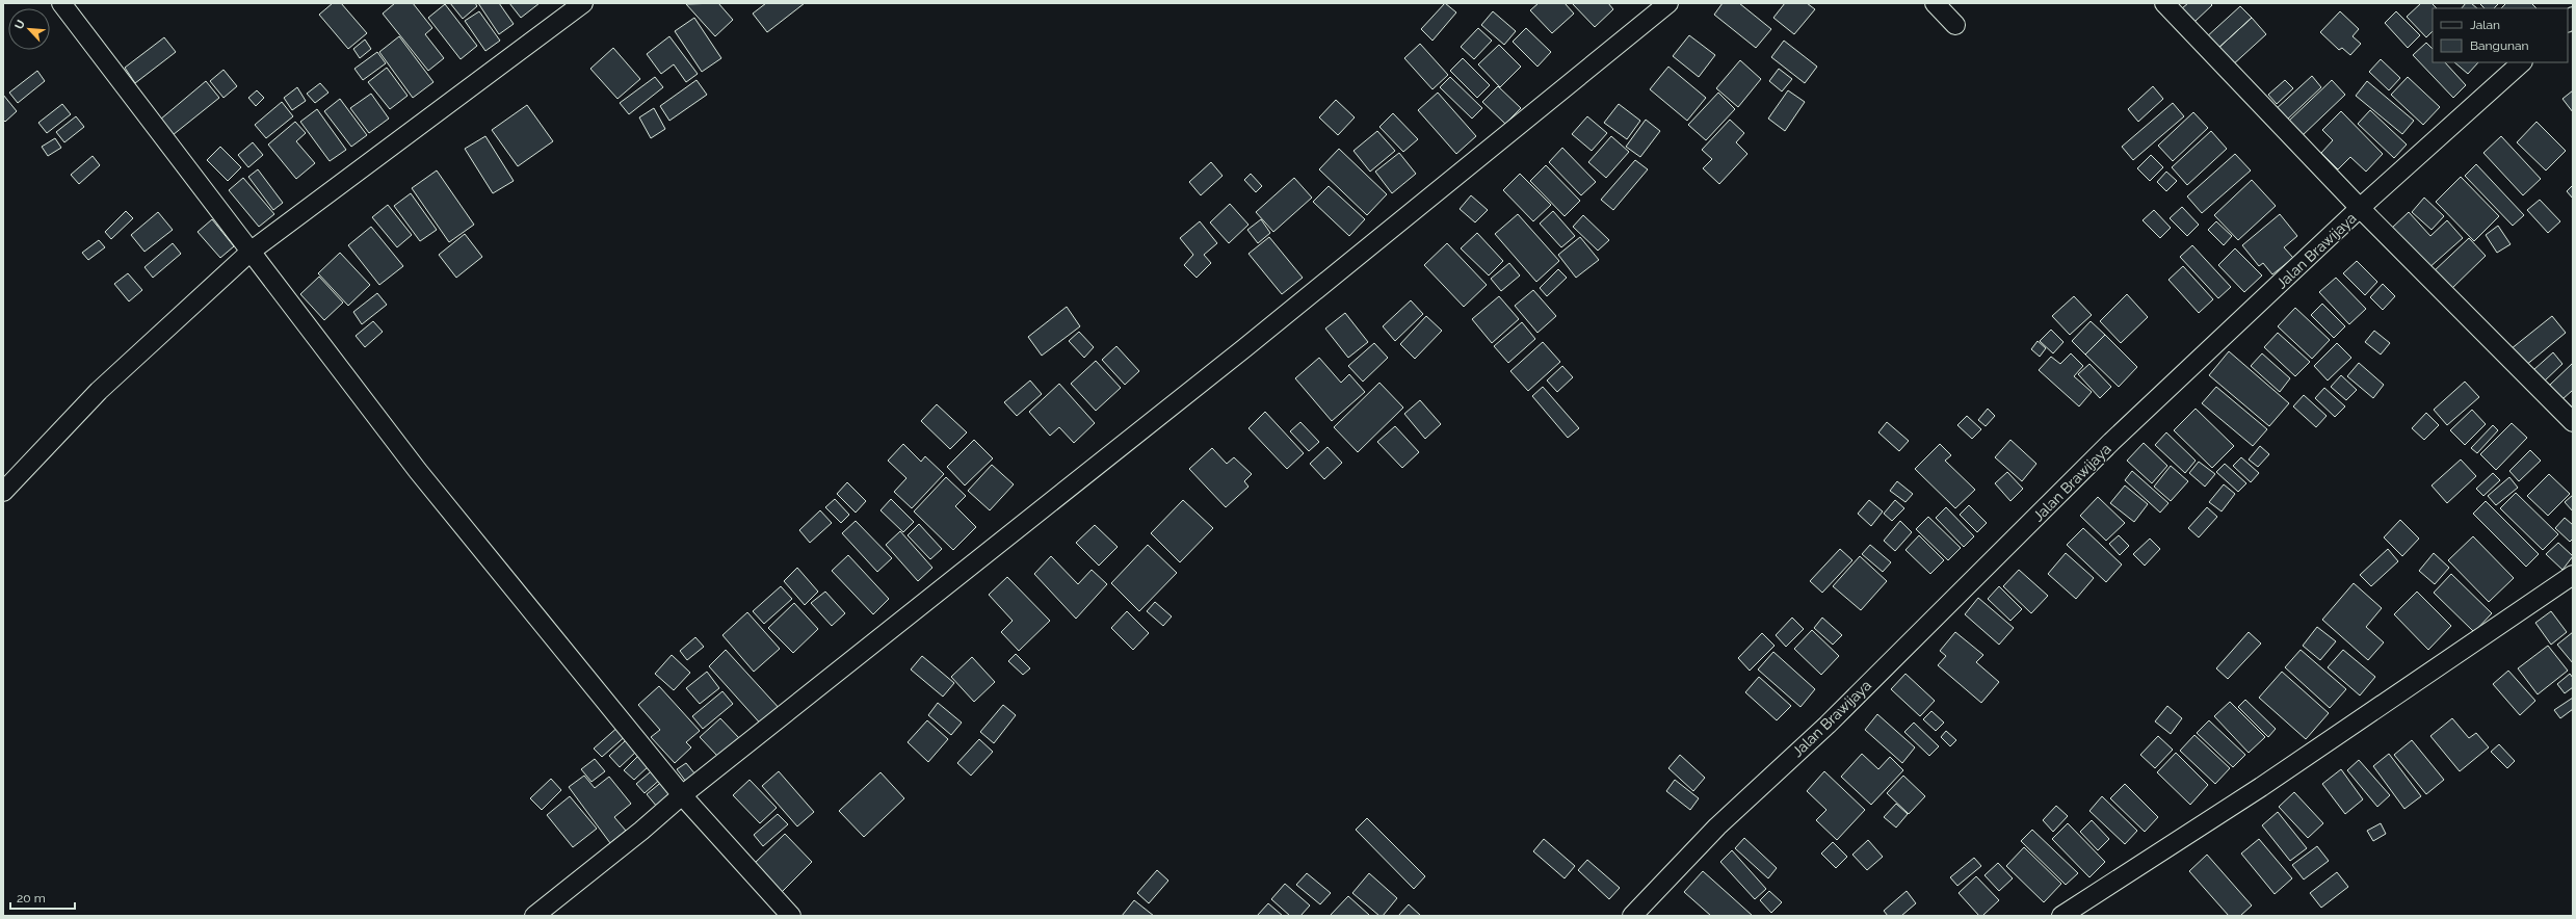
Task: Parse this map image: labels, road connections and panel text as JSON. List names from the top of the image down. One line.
{"streets":{"street":["Jalan Brawijaya"]},"legend":["Jalan","Bangunan"],"scale_bar":"20 m","north":"top left"}
